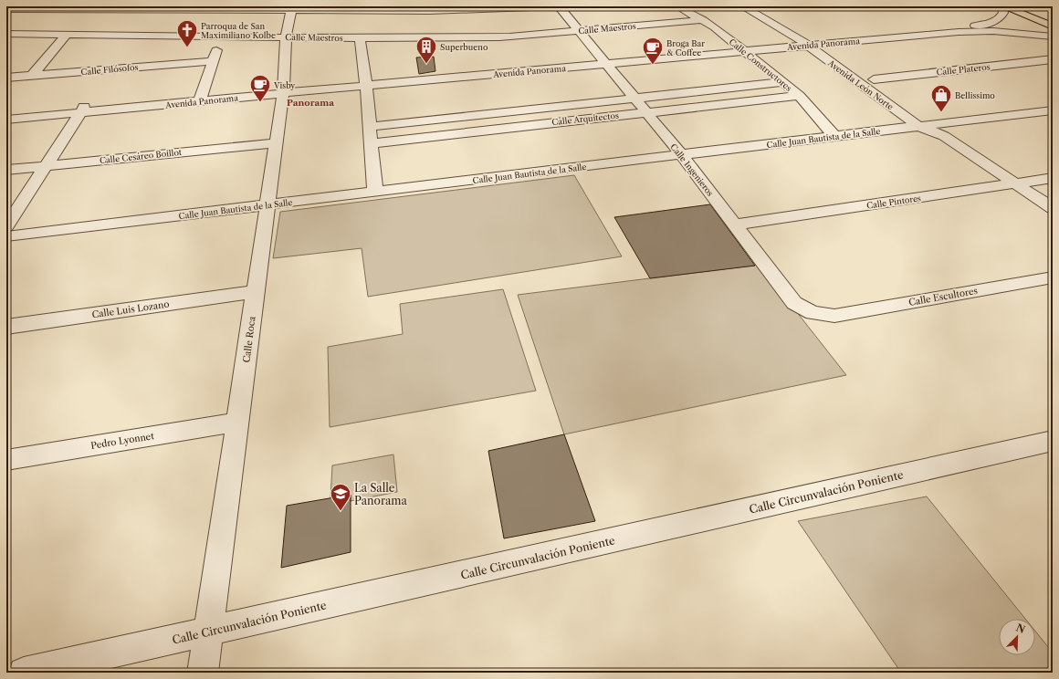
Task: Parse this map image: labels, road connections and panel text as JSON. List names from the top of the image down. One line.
{"streets":{"street":["Calle Maestros","Avenida Panorama","Calle Constructores","Calle Filósofos","Calle Plateros","Avenida León Norte","Calle Arquitectos","Calle Juan Bautista de la Salle","Calle Cesáreo Boillot","Calle Ingenieros","Calle Pintores","Calle Escultores","Calle Luis Lozano","Calle Roca","Pedro Lyonnet","Calle Circunvalación Poniente"]},"crossings":[["Calle Maestros","Calle Constructores"],["Calle Maestros","Calle Ingenieros"],["Calle Maestros","Calle Roca"],["Avenida Panorama","Calle Constructores"],["Avenida Panorama","Avenida León Norte"],["Avenida Panorama","Calle Ingenieros"],["Avenida Panorama","Calle Roca"],["Calle Constructores","Calle Arquitectos"],["Calle Constructores","Calle Juan Bautista de la Salle"],["Calle Plateros","Avenida León Norte"],["Avenida León Norte","Calle Juan Bautista de la Salle"],["Avenida León Norte","Calle Pintores"],["Calle Arquitectos","Calle Ingenieros"],["Calle Juan Bautista de la Salle","Calle Ingenieros"],["Calle Juan Bautista de la Salle","Calle Roca"],["Calle Cesáreo Boillot","Calle Roca"],["Calle Ingenieros","Calle Pintores"],["Calle Ingenieros","Calle Escultores"],["Calle Luis Lozano","Calle Roca"],["Calle Roca","Pedro Lyonnet"],["Calle Roca","Calle Circunvalación Poniente"]],"districts":["Panorama"],"places":{"church":["Parroqua de San Maximiliano Kolbe"],"building":["Superbueno"],"cafe":["Broga Bar & Coffee","Visby"],"shop":["Bellissimo"],"school or university":["La Salle Panorama"]},"north":"top right"}
